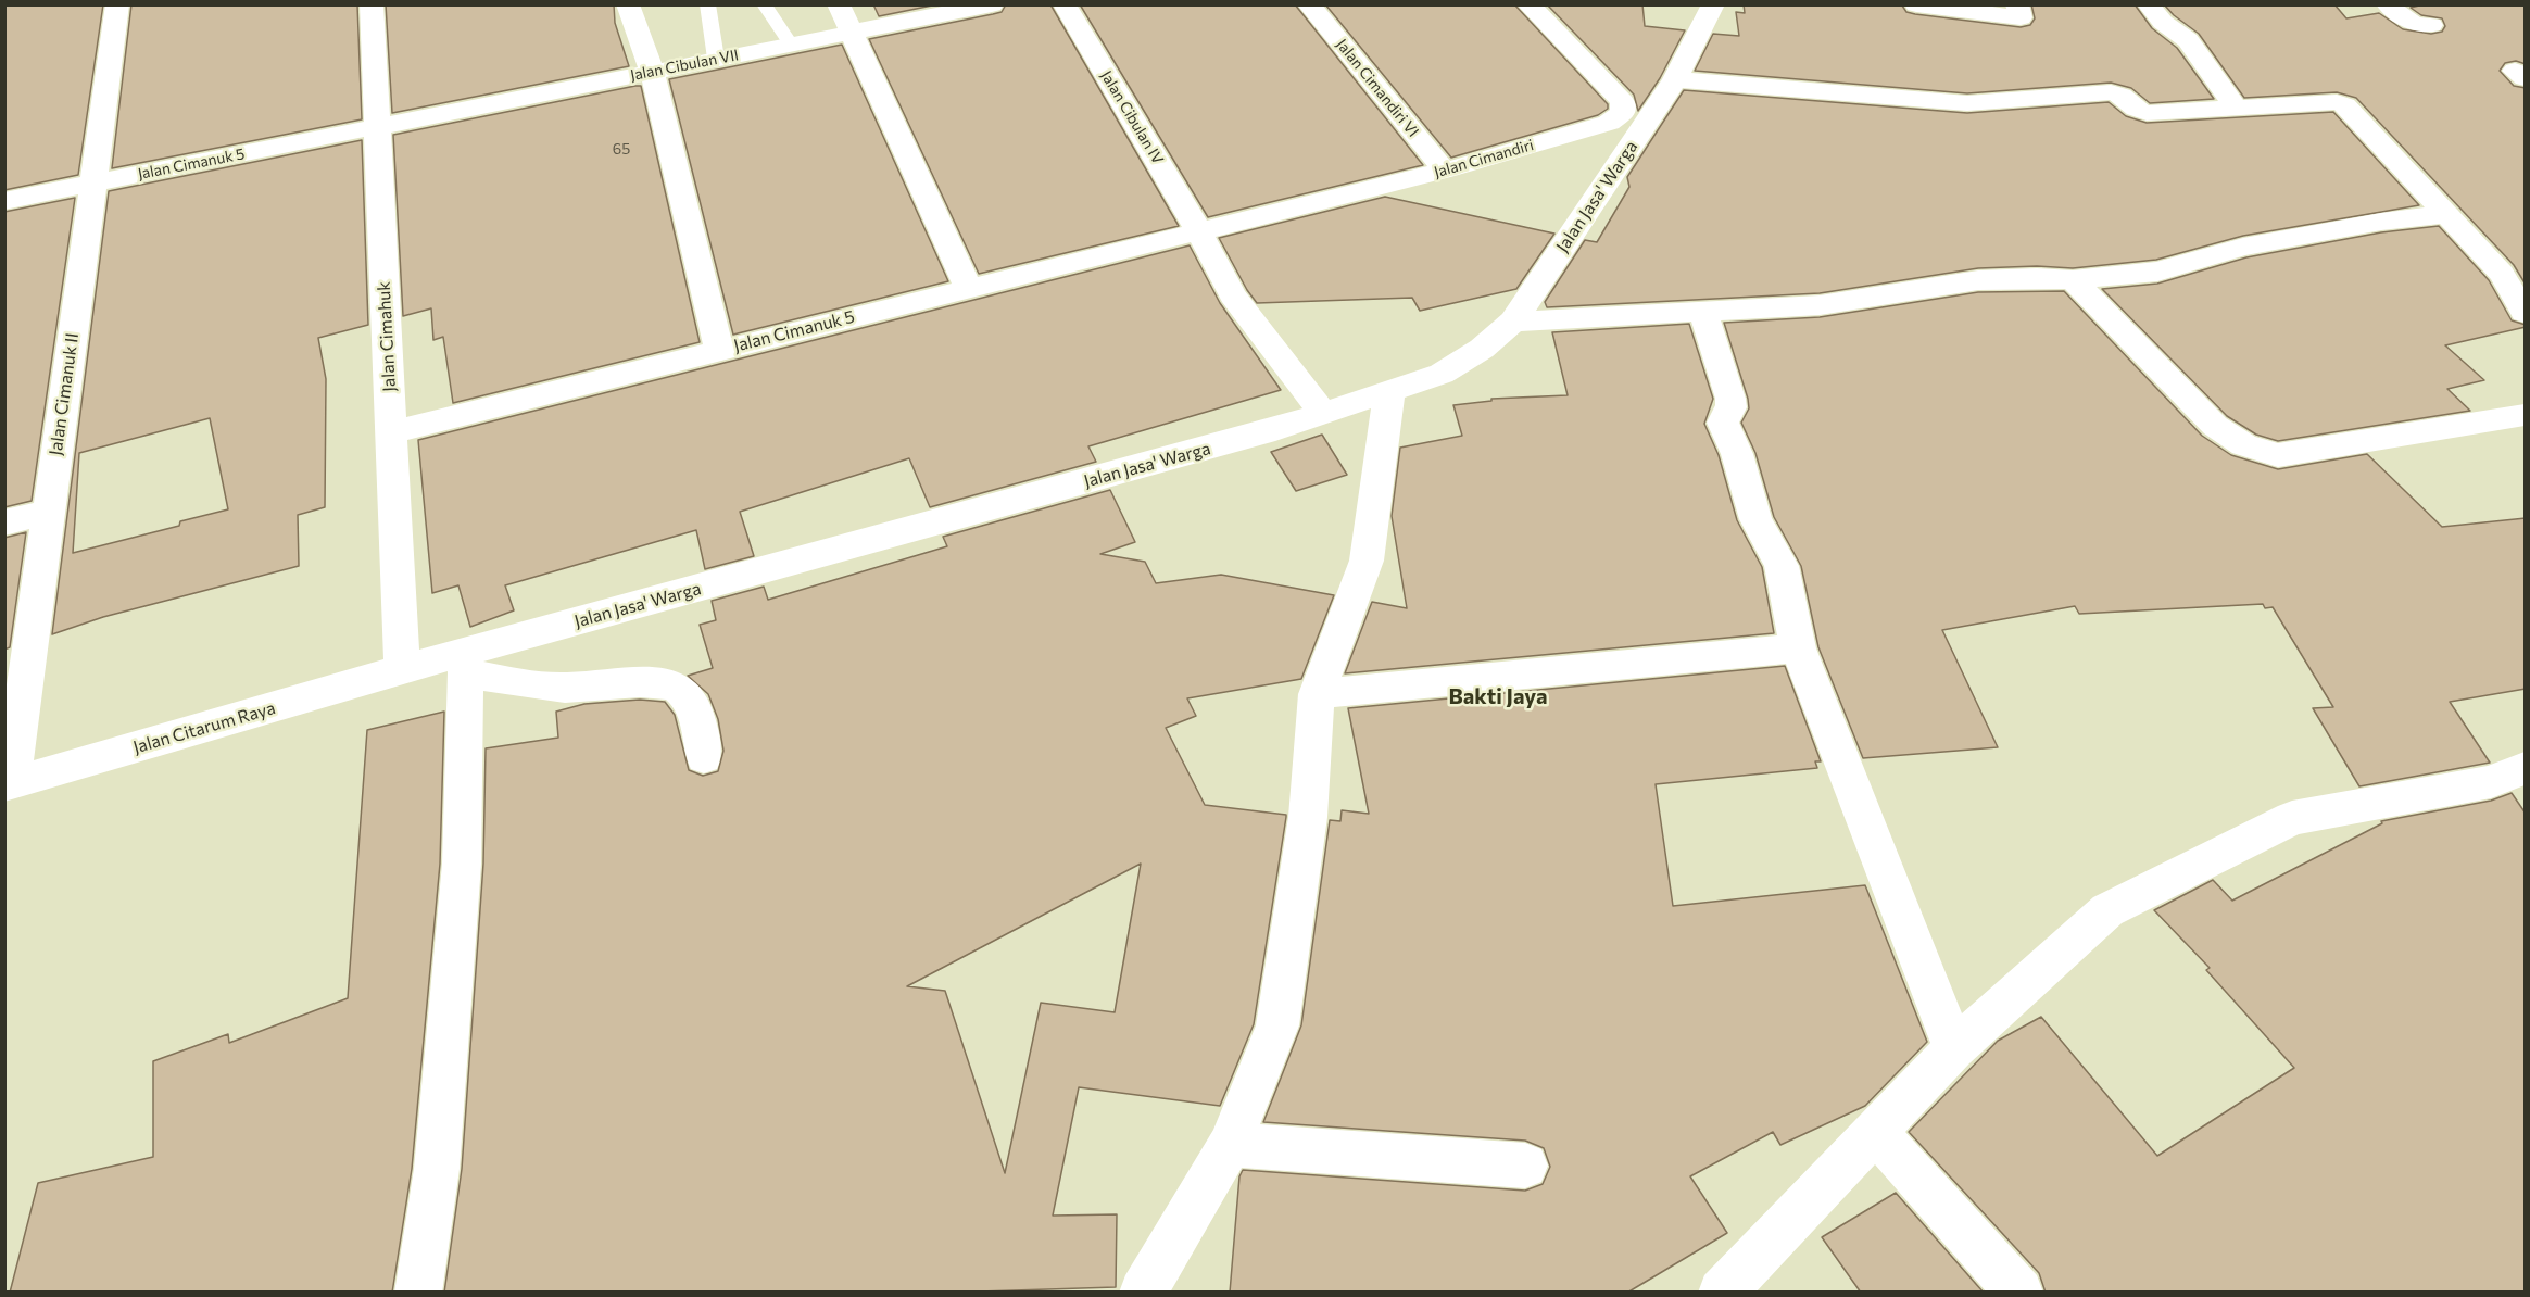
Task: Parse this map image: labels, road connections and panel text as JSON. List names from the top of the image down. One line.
{"streets":{"street":["Jalan Cibulan VII","Jalan Cimandiri VI","Jalan Cibulan IV","Jalan Cimandiri","Jalan Cimanuk 5","Jalan Jasa' Warga","Jalan Cimahuk","Jalan Cimanuk II","Jalan Citarum Raya"]},"crossings":[["Jalan Cibulan VII","Jalan Cimanuk 5"],["Jalan Cibulan VII","Jalan Cimahuk"],["Jalan Cimandiri VI","Jalan Cimandiri"],["Jalan Cibulan IV","Jalan Cimandiri"],["Jalan Cibulan IV","Jalan Cimanuk 5"],["Jalan Cibulan IV","Jalan Jasa' Warga"],["Jalan Cimandiri","Jalan Cimanuk 5"],["Jalan Cimanuk 5","Jalan Cimahuk"],["Jalan Cimanuk 5","Jalan Cimanuk II"],["Jalan Jasa' Warga","Jalan Cimahuk"],["Jalan Jasa' Warga","Jalan Citarum Raya"],["Jalan Cimahuk","Jalan Citarum Raya"],["Jalan Cimanuk II","Jalan Citarum Raya"]],"districts":["Bakti Jaya"],"house_numbers":["65"]}
